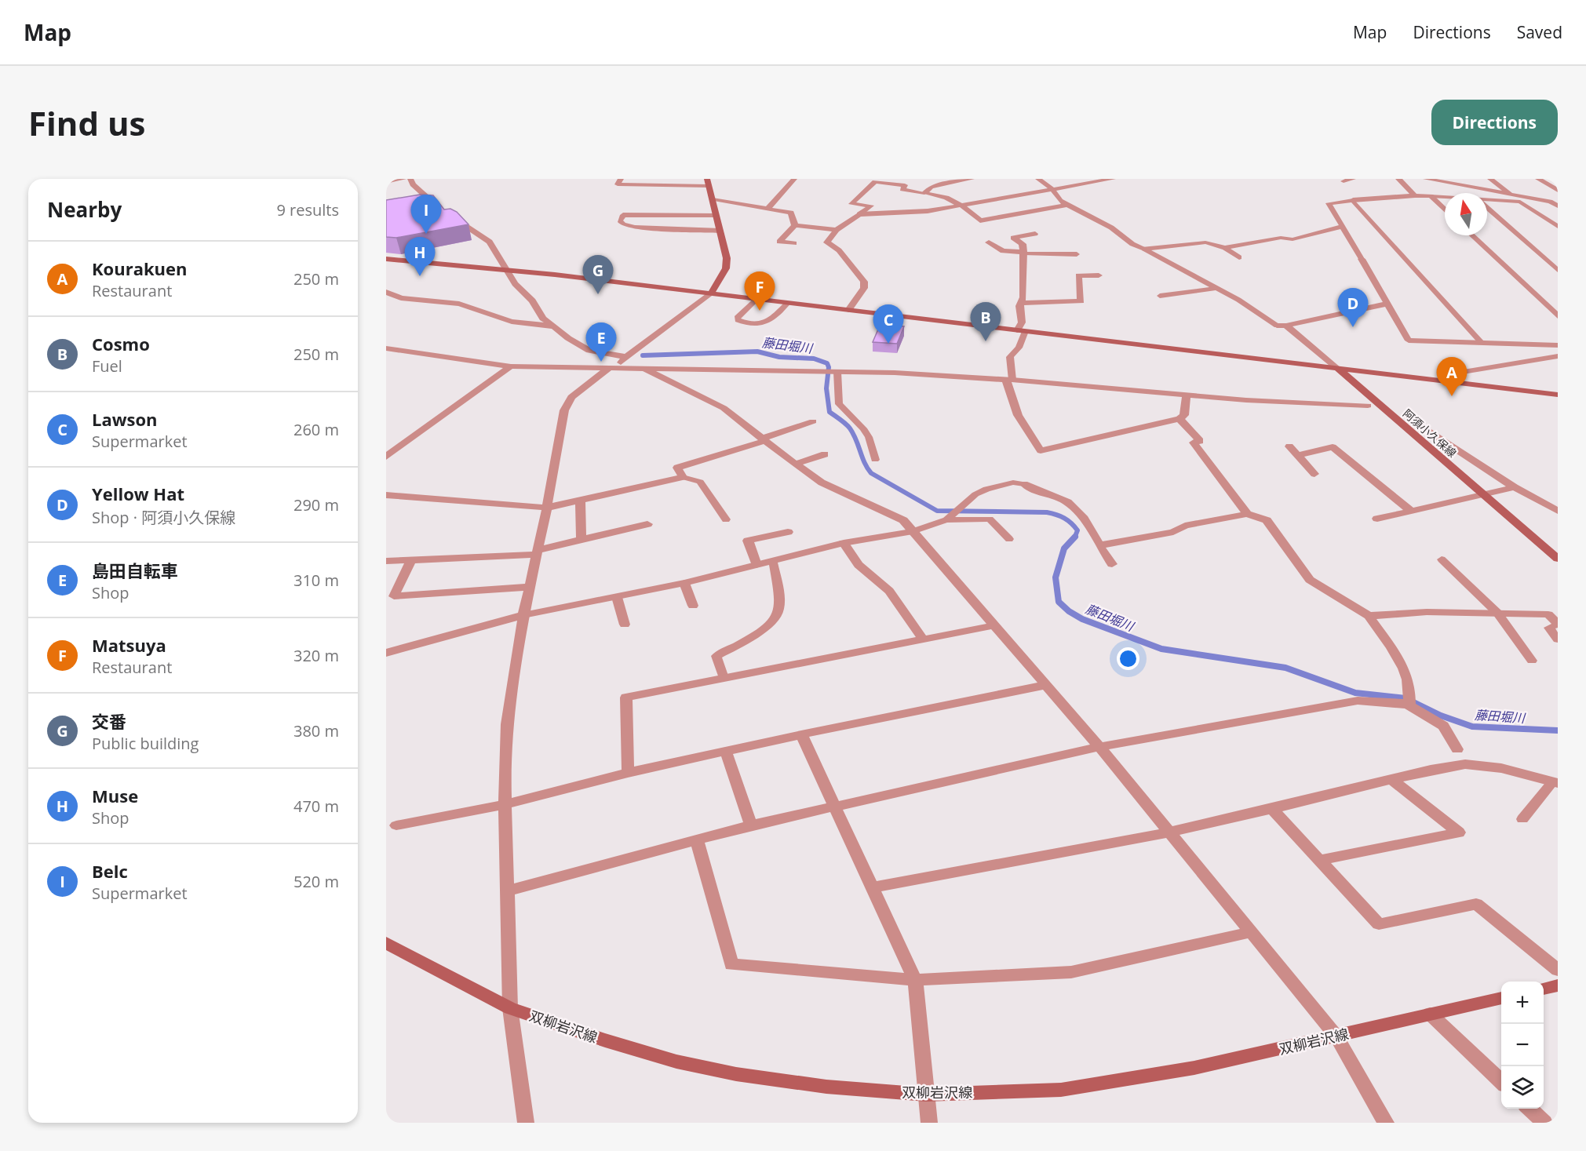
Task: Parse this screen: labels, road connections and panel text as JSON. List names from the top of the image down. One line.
{"streets":{"street":["阿須小久保線","双柳岩沢線"]},"water":["藤田堀川"],"north":"top","page":{"header":"Map","nav":["Map","Directions","Saved"],"buttons":"Directions","title":"Find us","heading":["Nearby","9 results"],"pins":["I","H","G","F","D","B","C","E","A"],"list":[{"mark":"A","name":"Kourakuen","note":"Restaurant","value":"250 m"},{"mark":"B","name":"Cosmo","note":"Fuel","value":"250 m"},{"mark":"C","name":"Lawson","note":"Supermarket","value":"260 m"},{"mark":"D","name":"Yellow Hat","note":"Shop · 阿須小久保線","value":"290 m"},{"mark":"E","name":"島田自転車","note":"Shop","value":"310 m"},{"mark":"F","name":"Matsuya","note":"Restaurant","value":"320 m"},{"mark":"G","name":"交番","note":"Public building","value":"380 m"},{"mark":"H","name":"Muse","note":"Shop","value":"470 m"},{"mark":"I","name":"Belc","note":"Supermarket","value":"520 m"}],"map_buttons":["+","−"]}}
